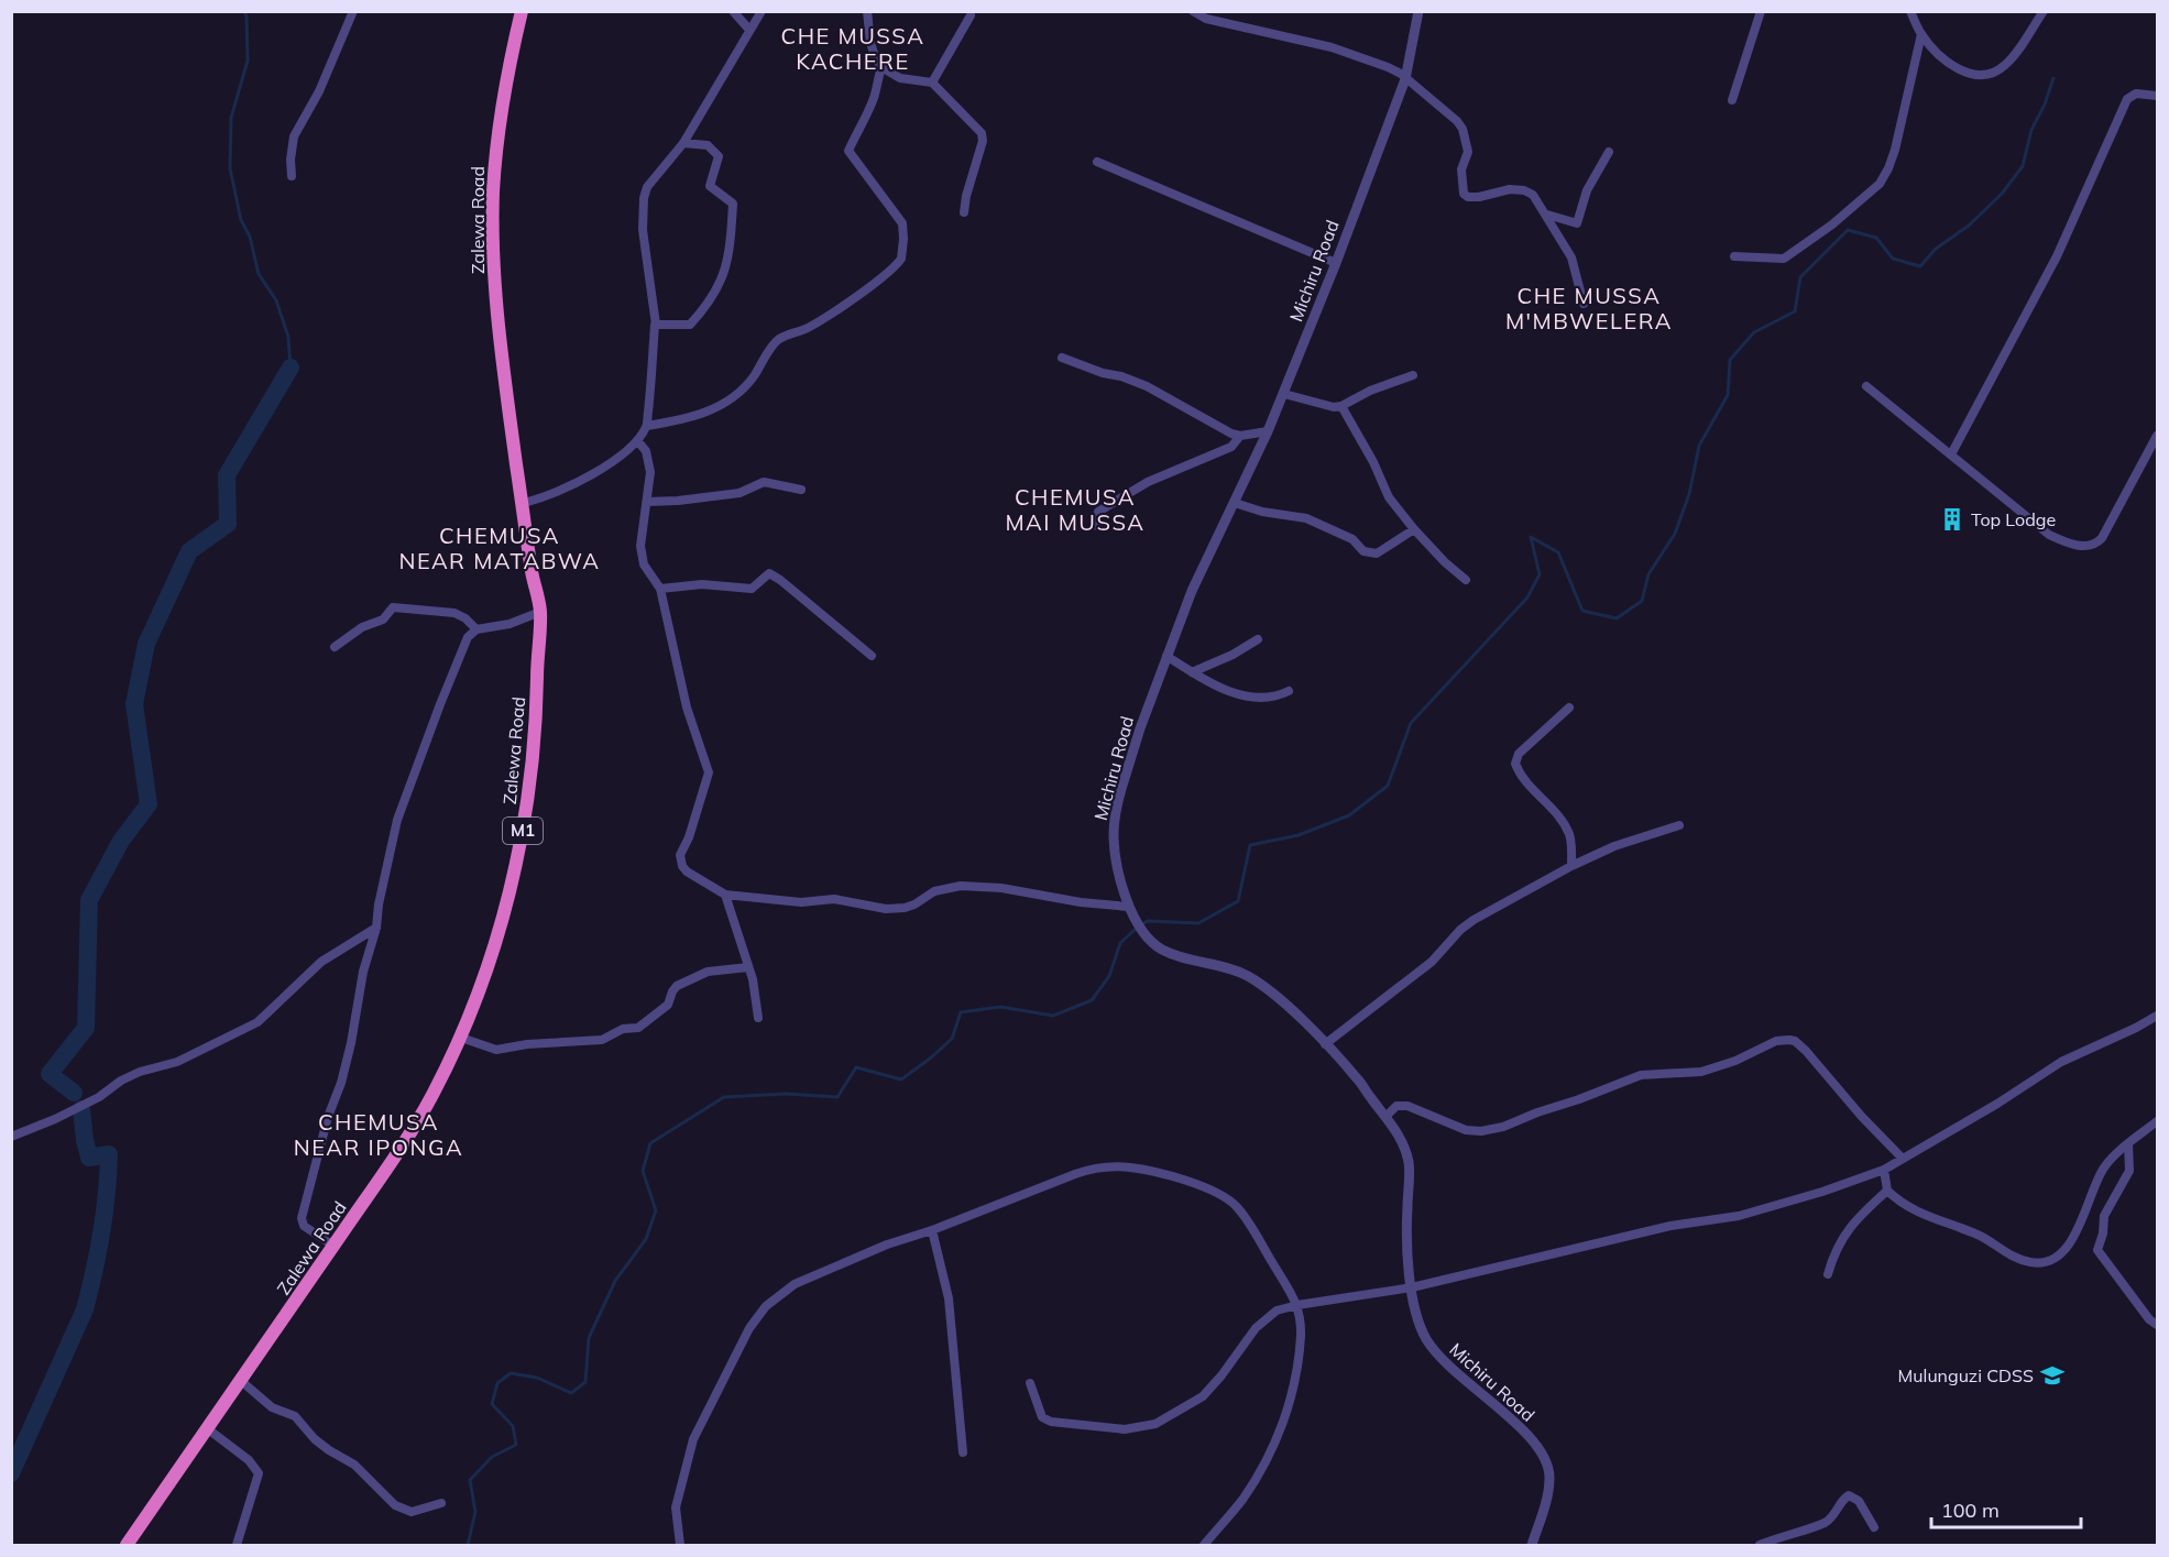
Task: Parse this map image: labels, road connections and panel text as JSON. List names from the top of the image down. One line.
{"streets":{"highway":["Zalewa Road","M1"],"street":["Michiru Road"]},"districts":["CHE MUSSA KACHERE","CHE MUSSA M'MBWELERA","CHEMUSA MAI MUSSA","CHEMUSA NEAR MATABWA","CHEMUSA NEAR IPONGA"],"places":{"building":["Top Lodge"],"school or university":["Mulunguzi CDSS"]},"scale_bar":"100 m"}
